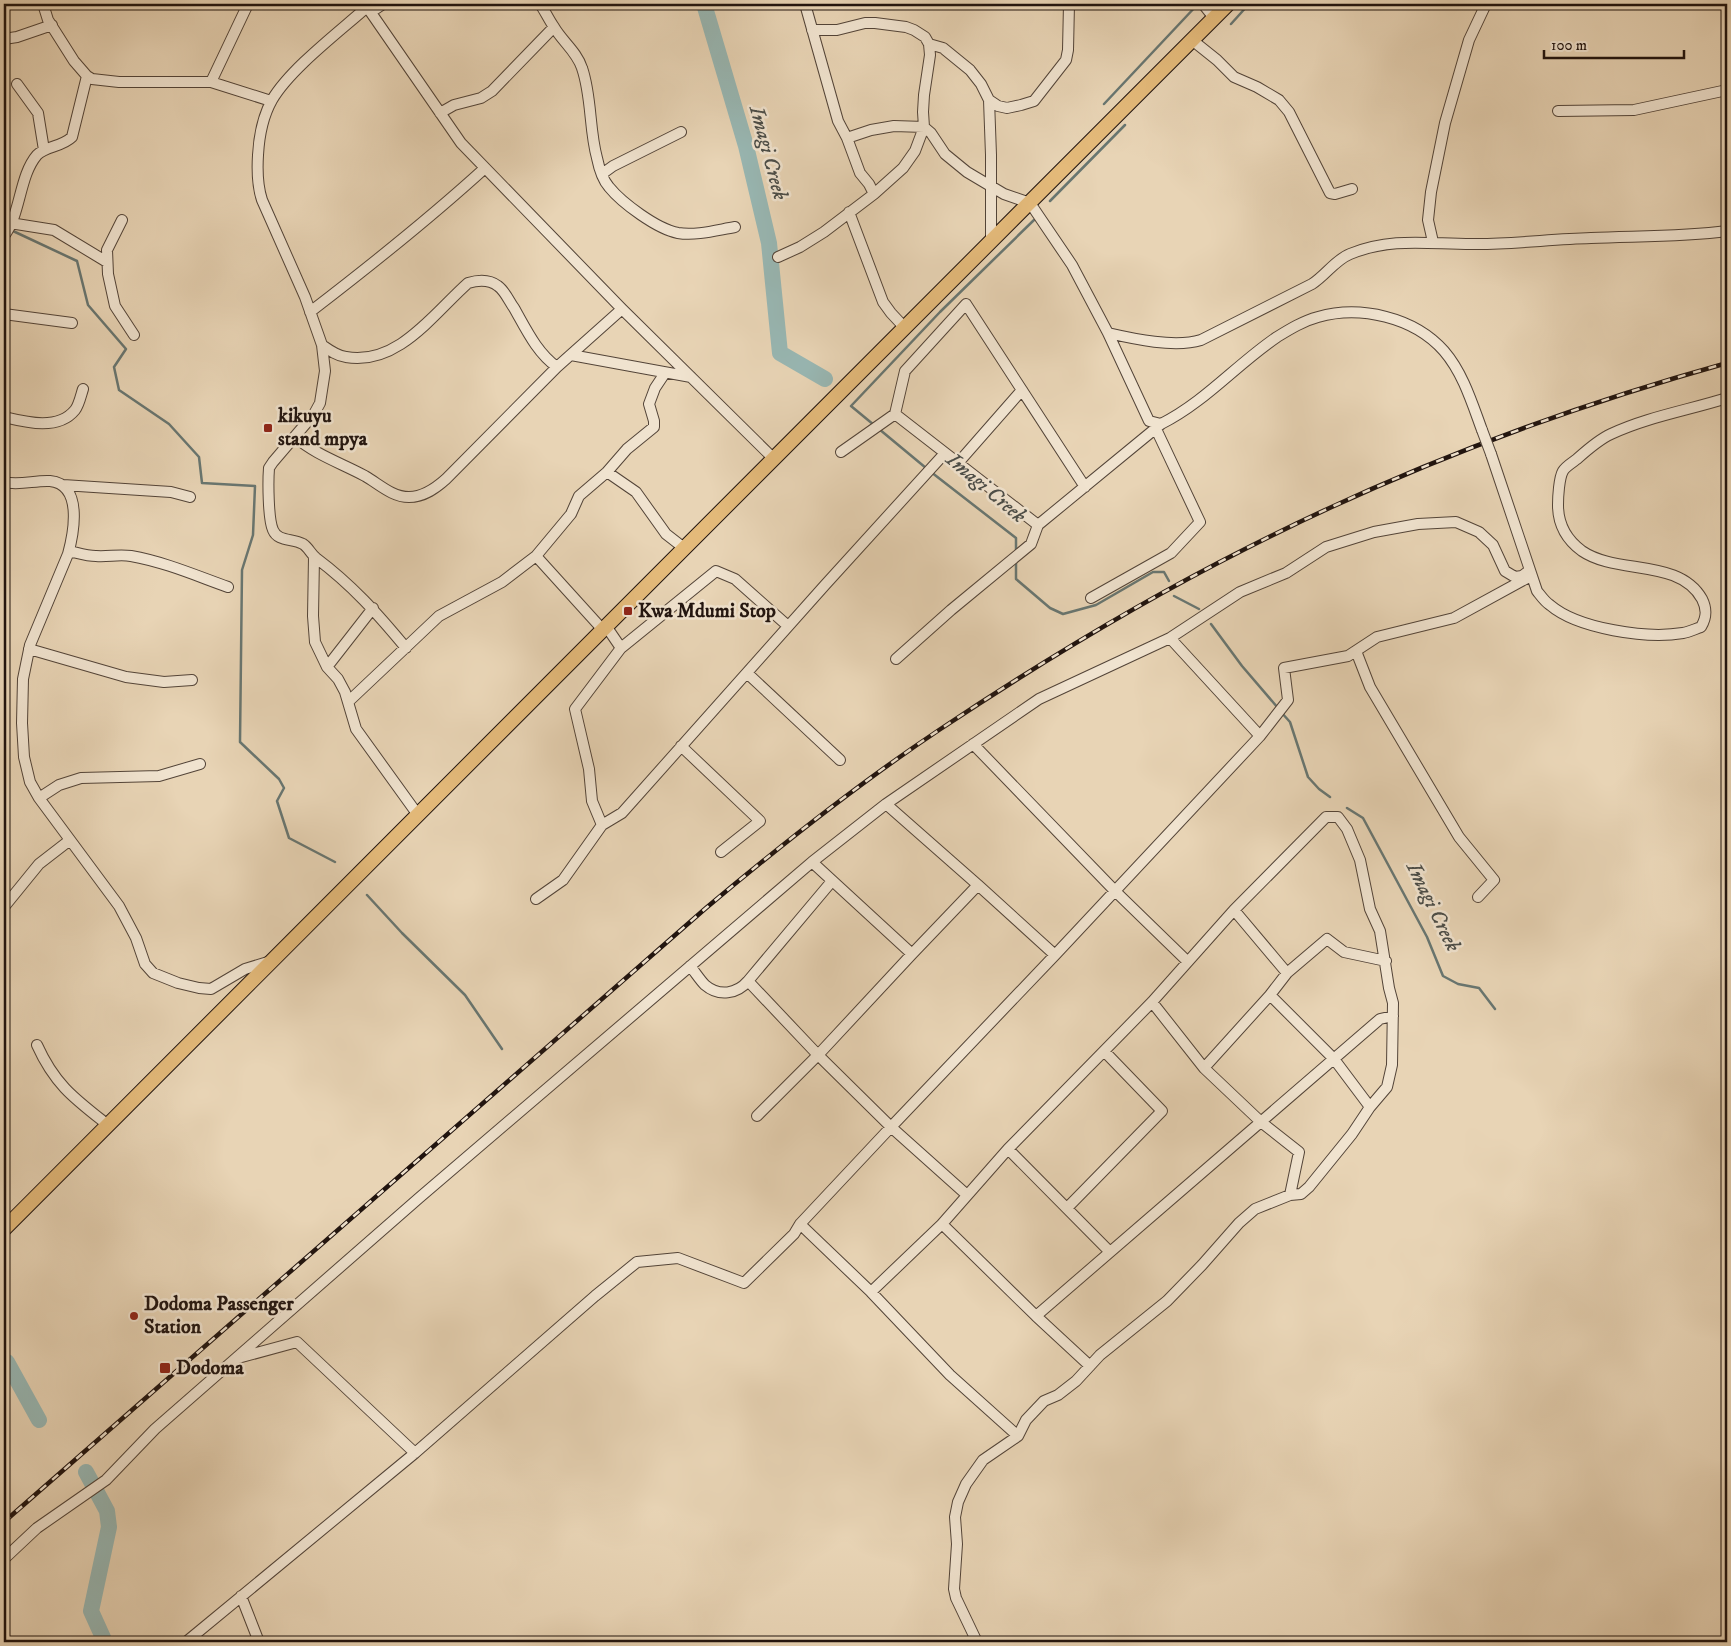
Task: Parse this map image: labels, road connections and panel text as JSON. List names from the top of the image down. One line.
{"water":["Imagi Creek"],"places":{"transit":["kikuyu stand mpya","Kwa Mdumi Stop","Dodoma"],"other":["Dodoma Passenger Station"]},"scale_bar":"100 m"}
